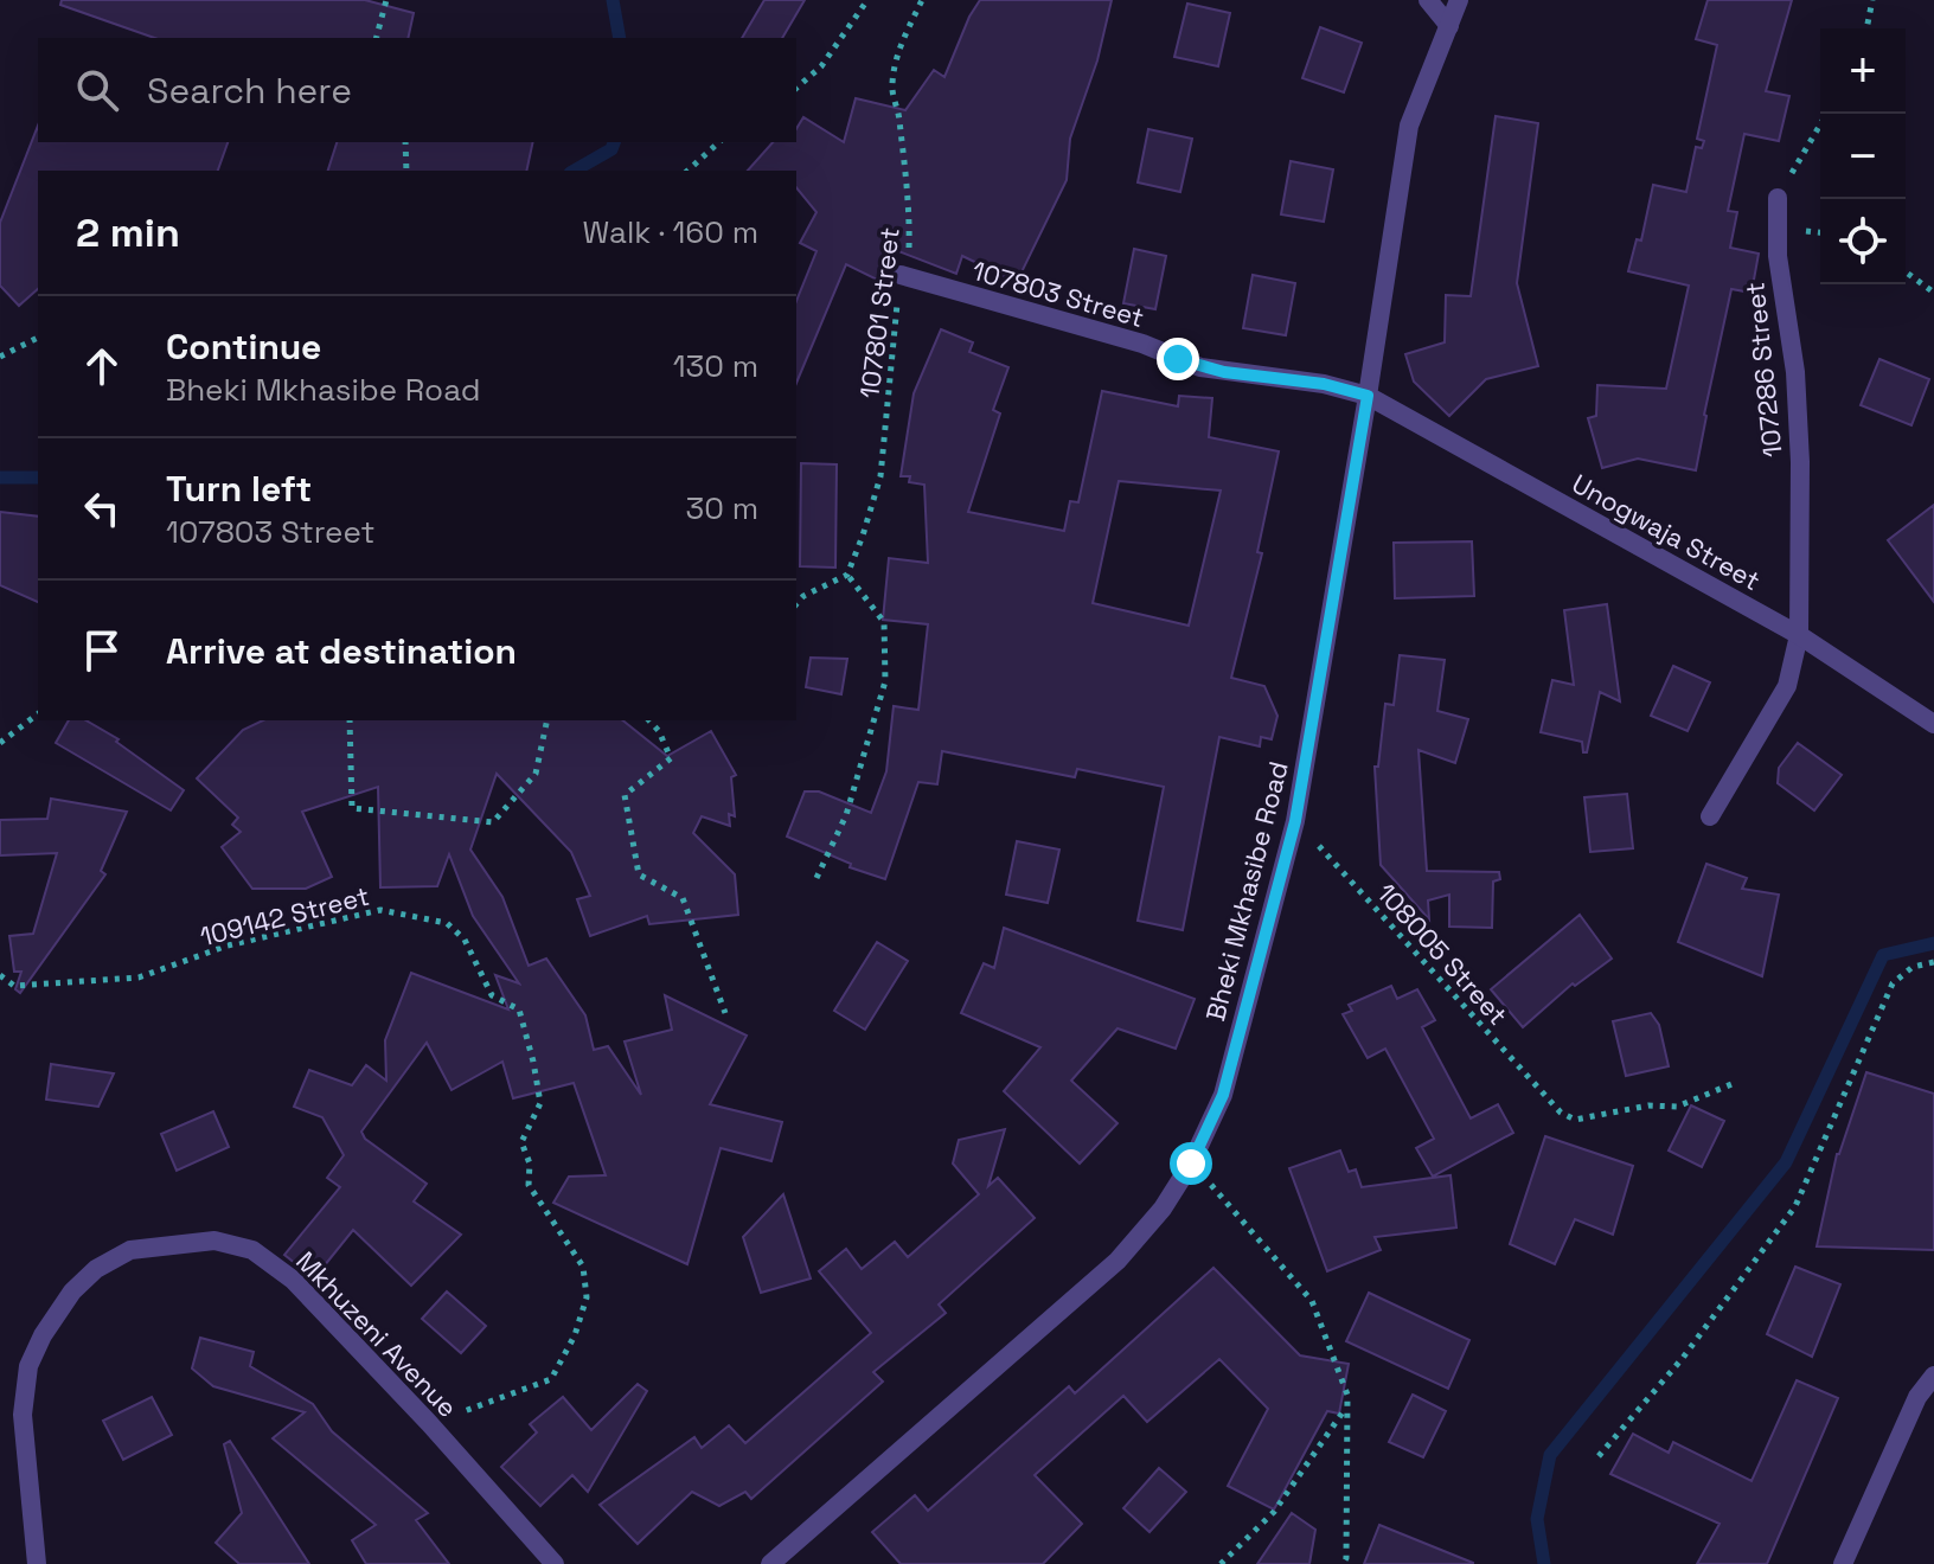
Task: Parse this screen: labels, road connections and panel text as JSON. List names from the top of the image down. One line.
{"streets":{"street":["107803 Street","107286 Street","Unogwaja Street","Bheki Mkhasibe Road","Mkhuzeni Avenue"],"path":["107801 Street","109142 Street","108005 Street"]},"crossings":[["107803 Street","107801 Street"],["107803 Street","Unogwaja Street"],["107803 Street","Bheki Mkhasibe Road"],["107286 Street","Unogwaja Street"],["Unogwaja Street","Bheki Mkhasibe Road"],["Bheki Mkhasibe Road","108005 Street"],["109142 Street","Mkhuzeni Avenue"]],"page":{"map_buttons":["+","−"],"search":"Search here","heading":["2 min","Walk · 160 m"],"list":[["Continue","Bheki Mkhasibe Road","130 m"],["Turn left","107803 Street","30 m"],"Arrive at destination"]}}
